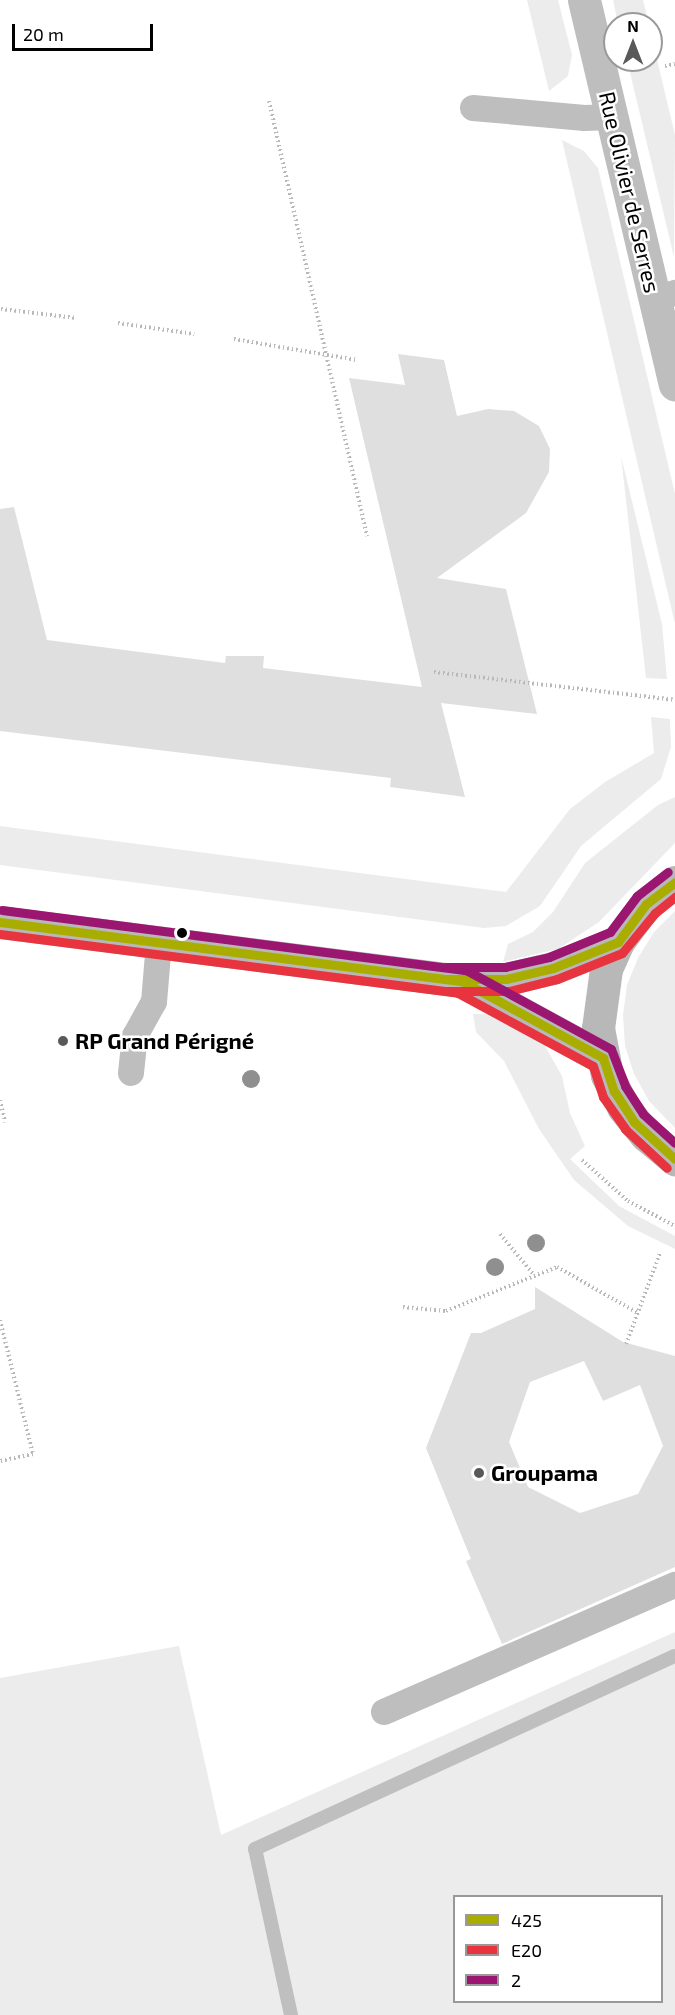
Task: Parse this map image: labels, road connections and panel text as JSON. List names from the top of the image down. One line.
{"streets":{"street":["Rue Olivier de Serres"]},"places":["RP Grand Périgné","Groupama"],"lines":["transit line 2","transit line 425","transit line E20"],"legend":["425","E20","2"],"scale_bar":"20 m","north":"top"}
